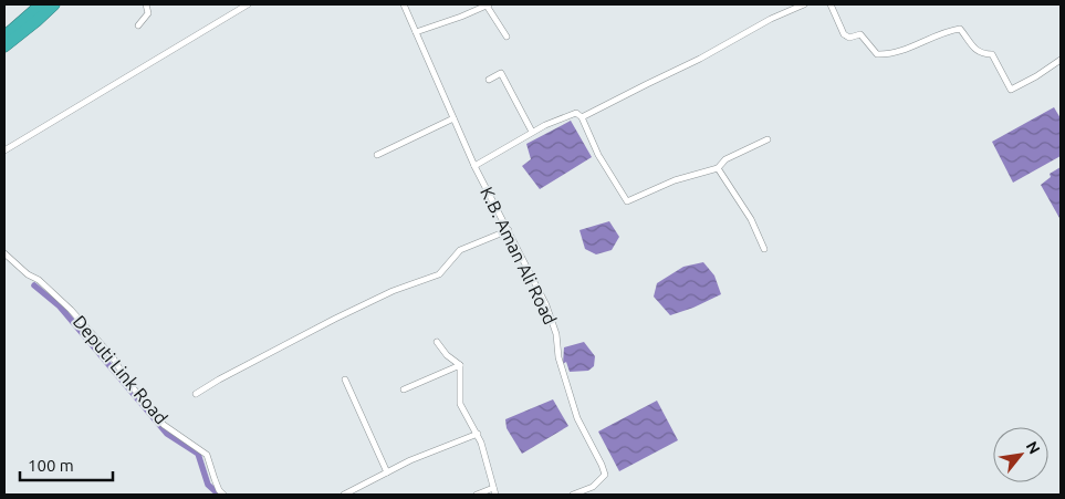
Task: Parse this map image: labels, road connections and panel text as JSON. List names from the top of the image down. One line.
{"streets":{"street":["K.B. Aman Ali Road","Deputi Link Road"]},"scale_bar":"100 m","north":"top right"}
